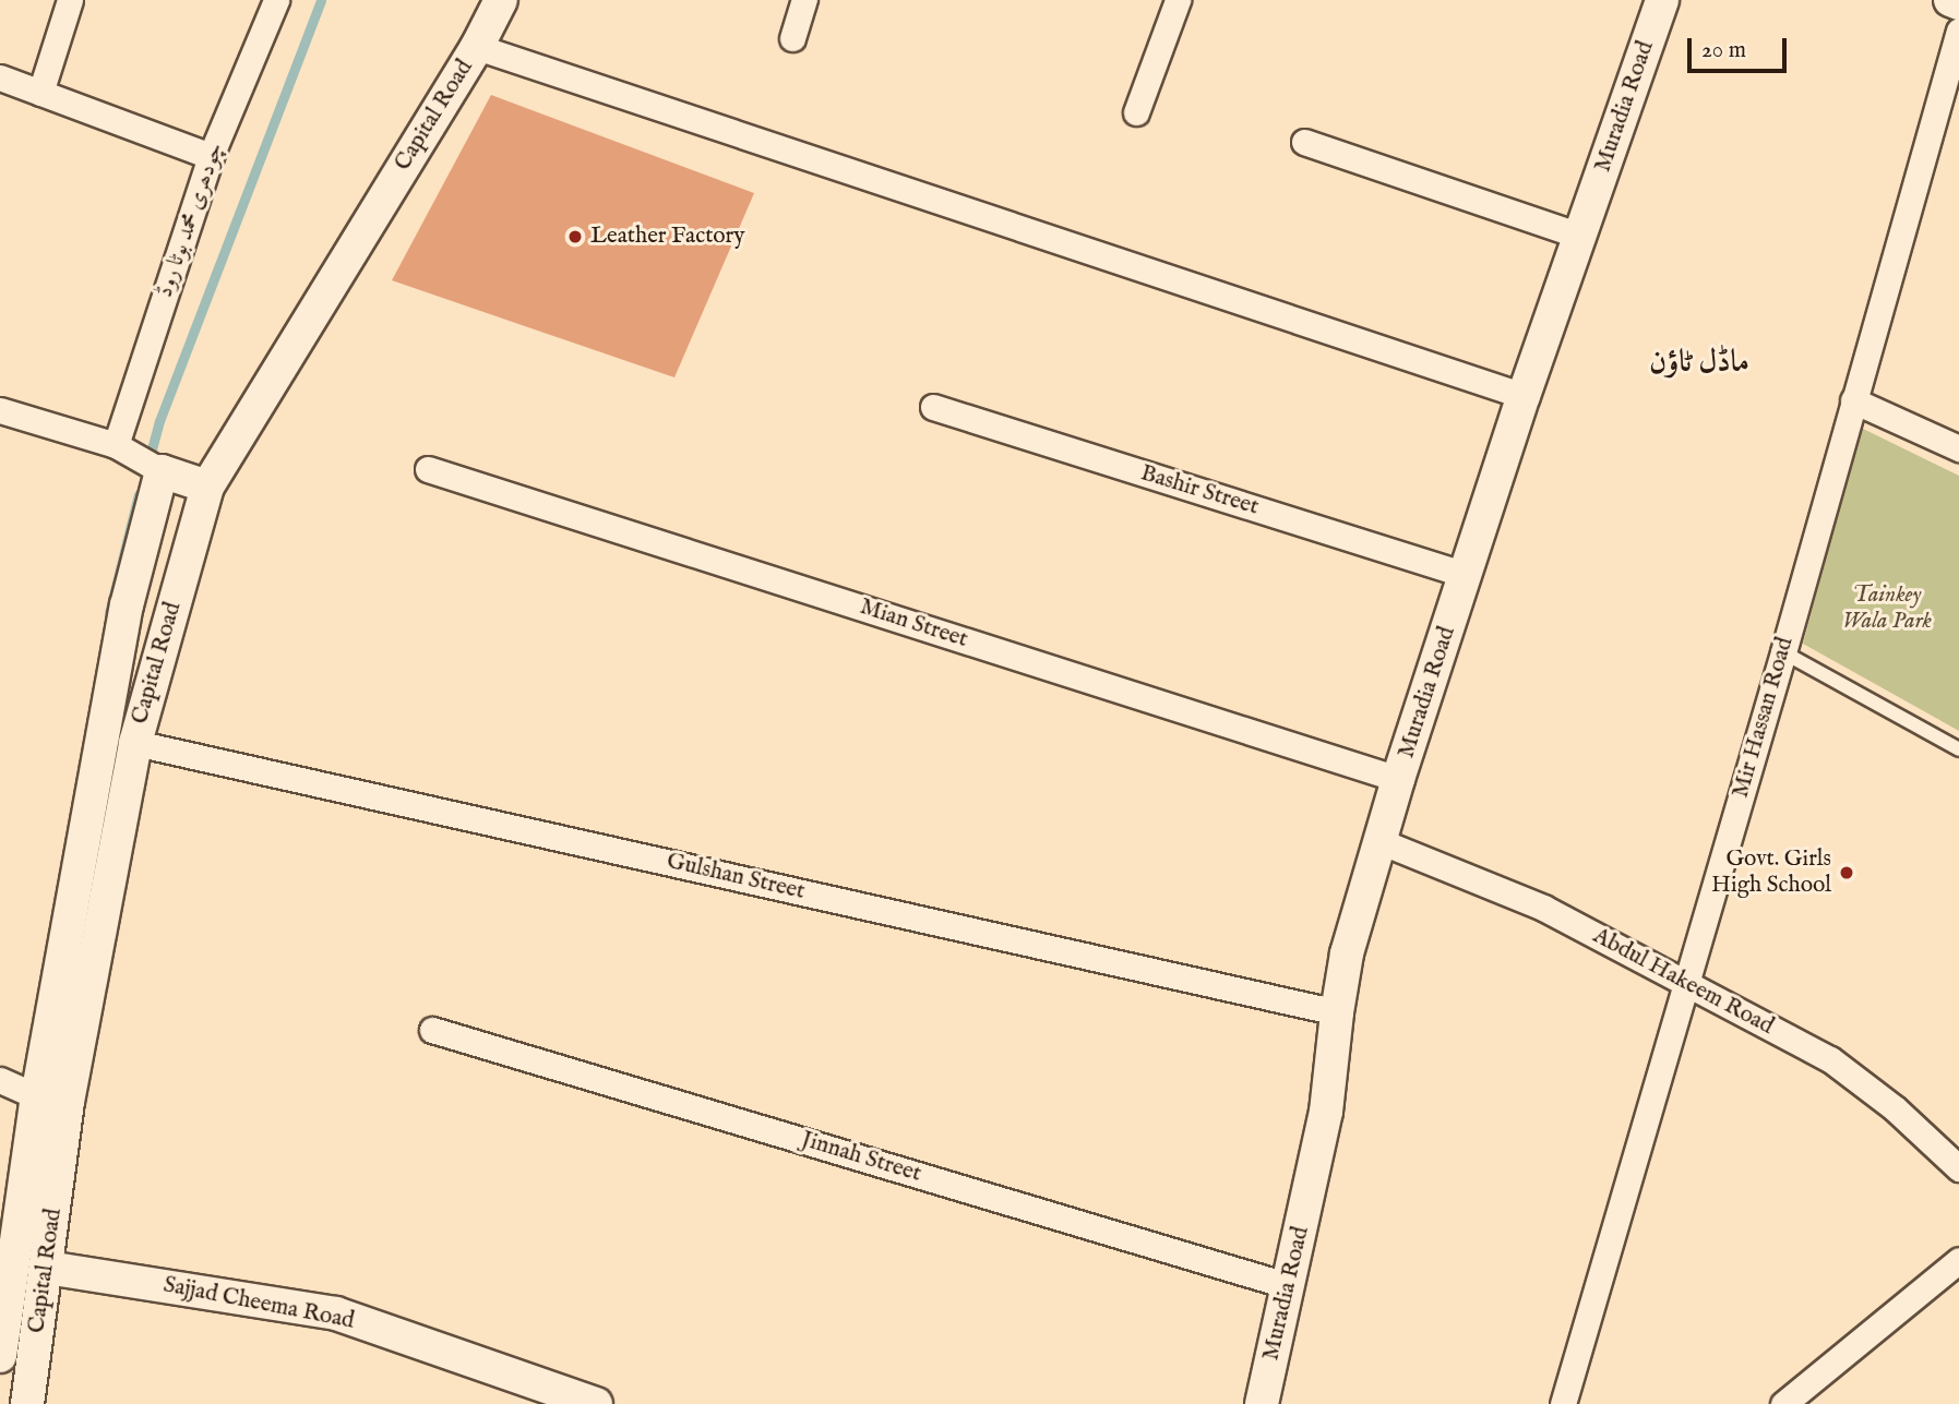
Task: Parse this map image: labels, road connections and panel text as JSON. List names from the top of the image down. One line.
{"streets":{"street":["Muradia Road","Capital Road","چودھری محمد بوٹا روڈ","Bashir Street","Mian Street","Mir Hassan Road","Gulshan Street","Abdul Hakeem Road","Jinnah Street","Sajjad Cheema Road"]},"crossings":[["Muradia Road","Bashir Street"],["Muradia Road","Mian Street"],["Muradia Road","Gulshan Street"],["Muradia Road","Abdul Hakeem Road"],["Muradia Road","Jinnah Street"],["Capital Road","Gulshan Street"],["Capital Road","Sajjad Cheema Road"],["Mir Hassan Road","Abdul Hakeem Road"]],"districts":["ماڈل ٹاؤن"],"parks":["Tainkey Wala Park"],"places":["Leather Factory","Govt. Girls High School"],"scale_bar":"20 m"}
